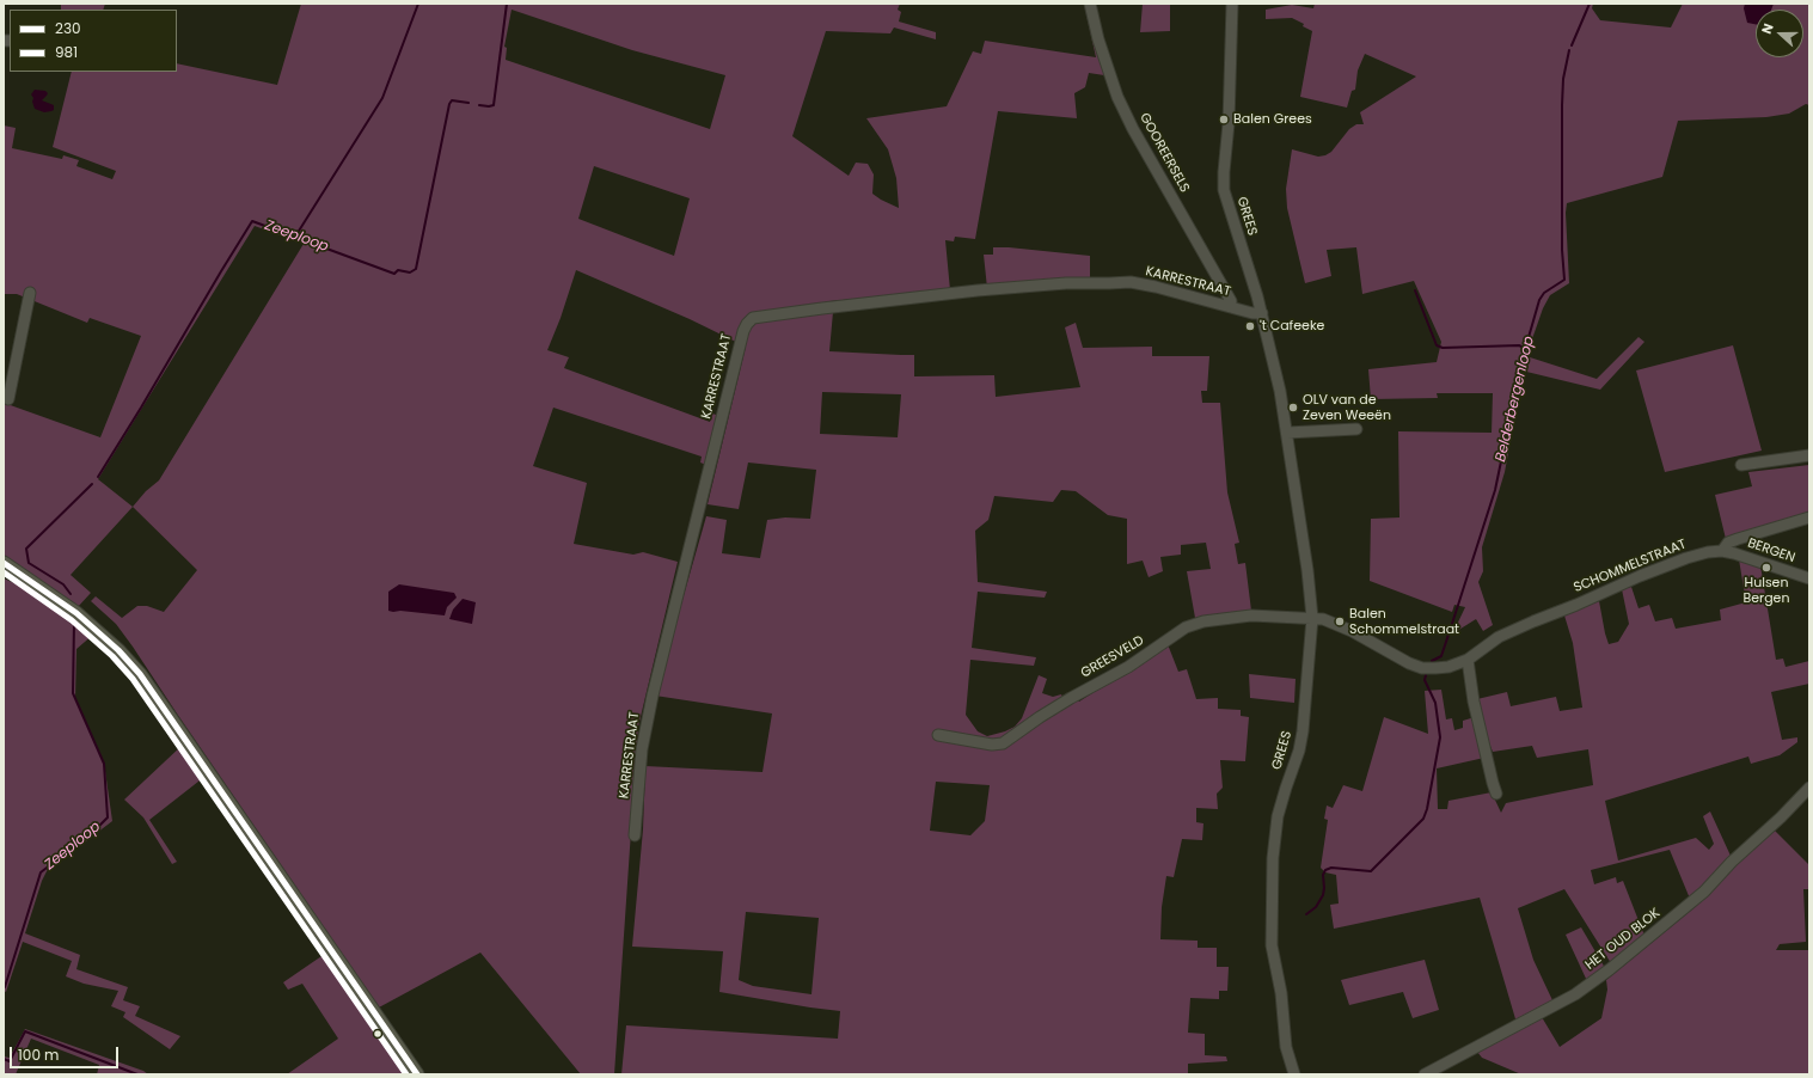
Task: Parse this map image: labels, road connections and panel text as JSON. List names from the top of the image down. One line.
{"streets":{"street":["GOOREERSELS","GREES","KARRESTRAAT","BERGEN","SCHOMMELSTRAAT","GREESVELD","HET OUD BLOK"]},"crossings":[["GOOREERSELS","KARRESTRAAT"],["GREES","KARRESTRAAT"],["GREES","SCHOMMELSTRAAT"],["GREES","GREESVELD"],["BERGEN","SCHOMMELSTRAAT"],["SCHOMMELSTRAAT","GREESVELD"]],"water":["Zeeploop","Belderbergenloop"],"places":["Balen Grees","'t Cafeeke","OLV van de Zeven Weeën","Hulsen Bergen","Balen Schommelstraat"],"lines":["transit line 230","transit line 981"],"legend":["230","981"],"scale_bar":"100 m","north":"left"}
